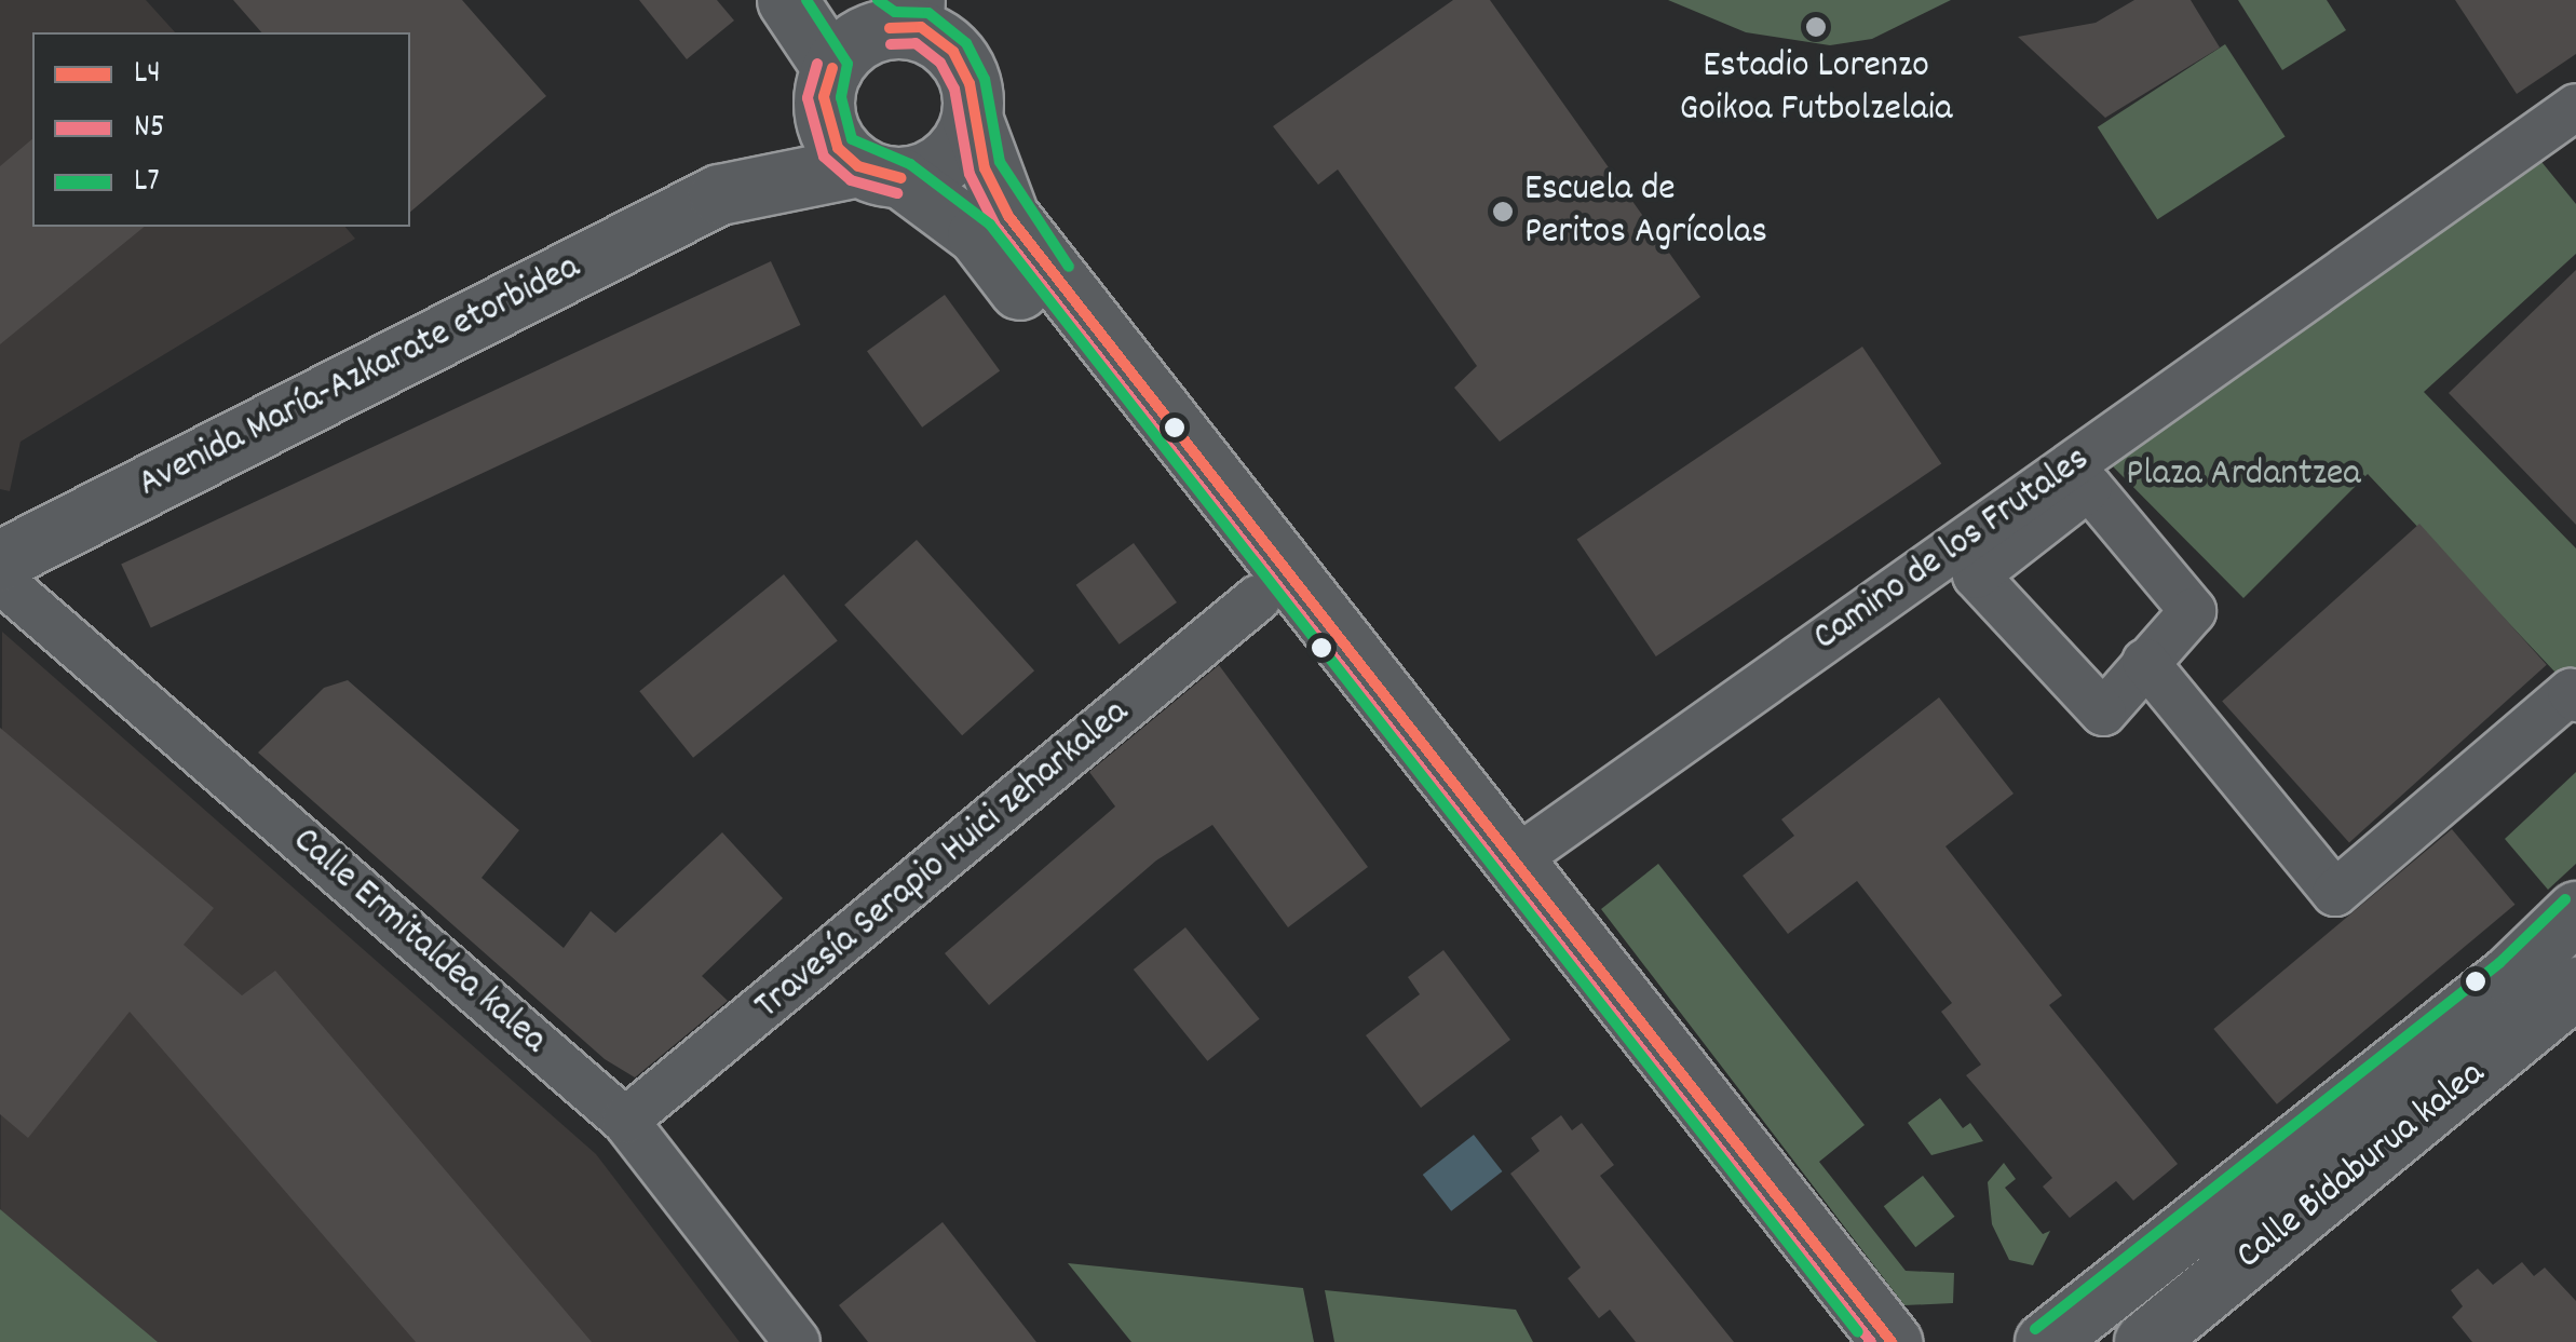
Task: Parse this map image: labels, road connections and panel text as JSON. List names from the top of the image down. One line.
{"streets":{"main road":["Avenida María-Azkarate etorbidea","Calle Bidaburua kalea"],"street":["Camino de los Frutales","Travesía Serapio Huici zeharkalea","Calle Ermitaldea kalea"]},"crossings":[["Travesía Serapio Huici zeharkalea","Calle Ermitaldea kalea"]],"parks":["Plaza Ardantzea"],"places":["Estadio Lorenzo Goikoa Futbolzelaia","Escuela de Peritos Agrícolas"],"lines":["transit line L7","transit line L4","transit line N5"],"legend":["L4","N5","L7"]}
